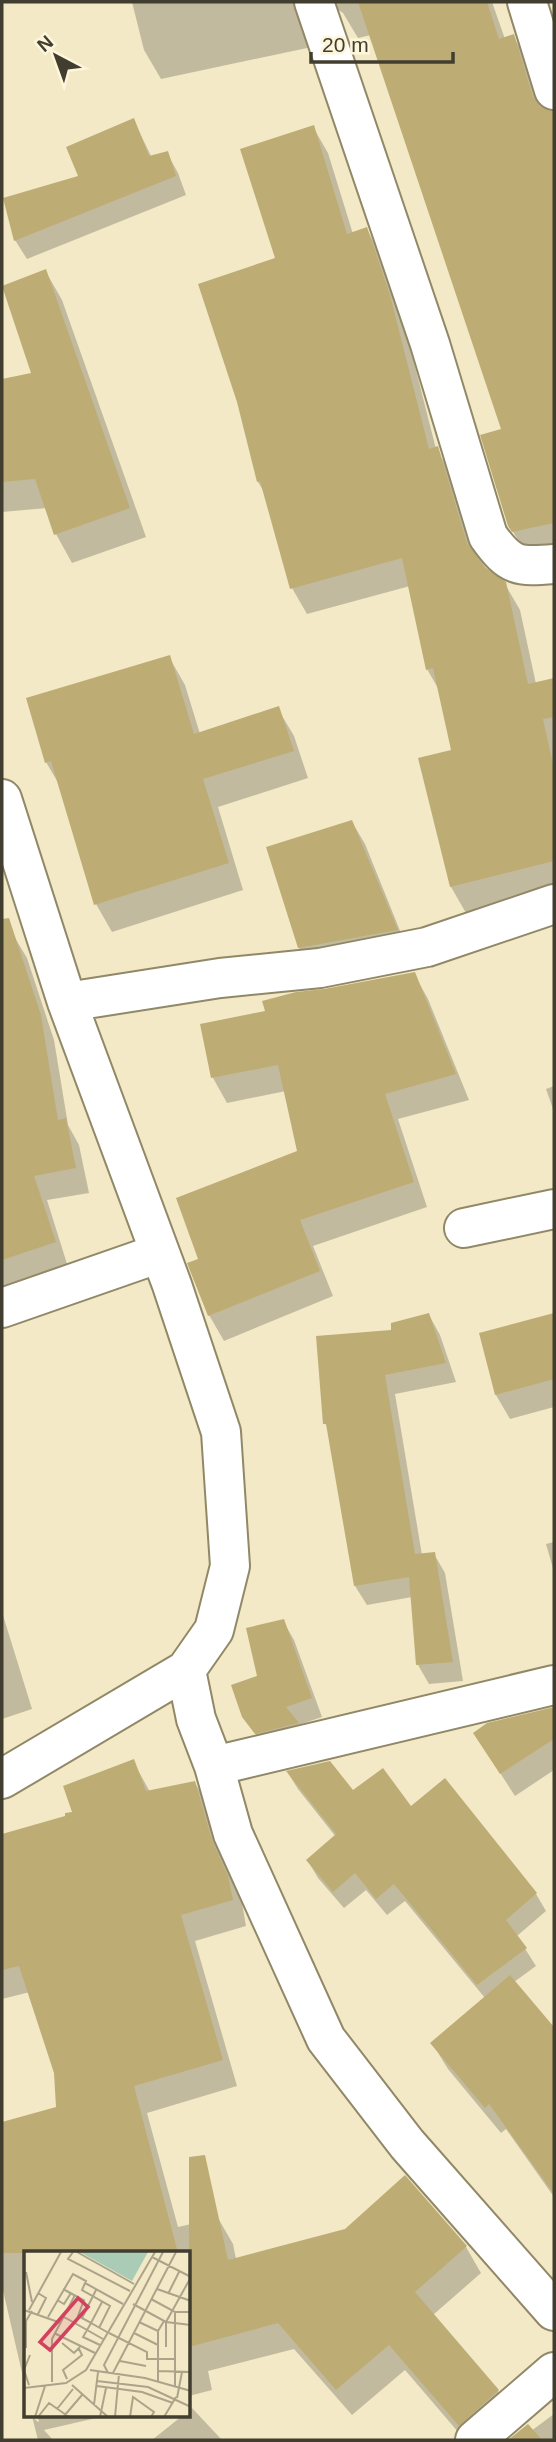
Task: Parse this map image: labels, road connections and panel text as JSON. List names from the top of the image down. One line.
{"scale_bar":"20 m","north":"top left"}
